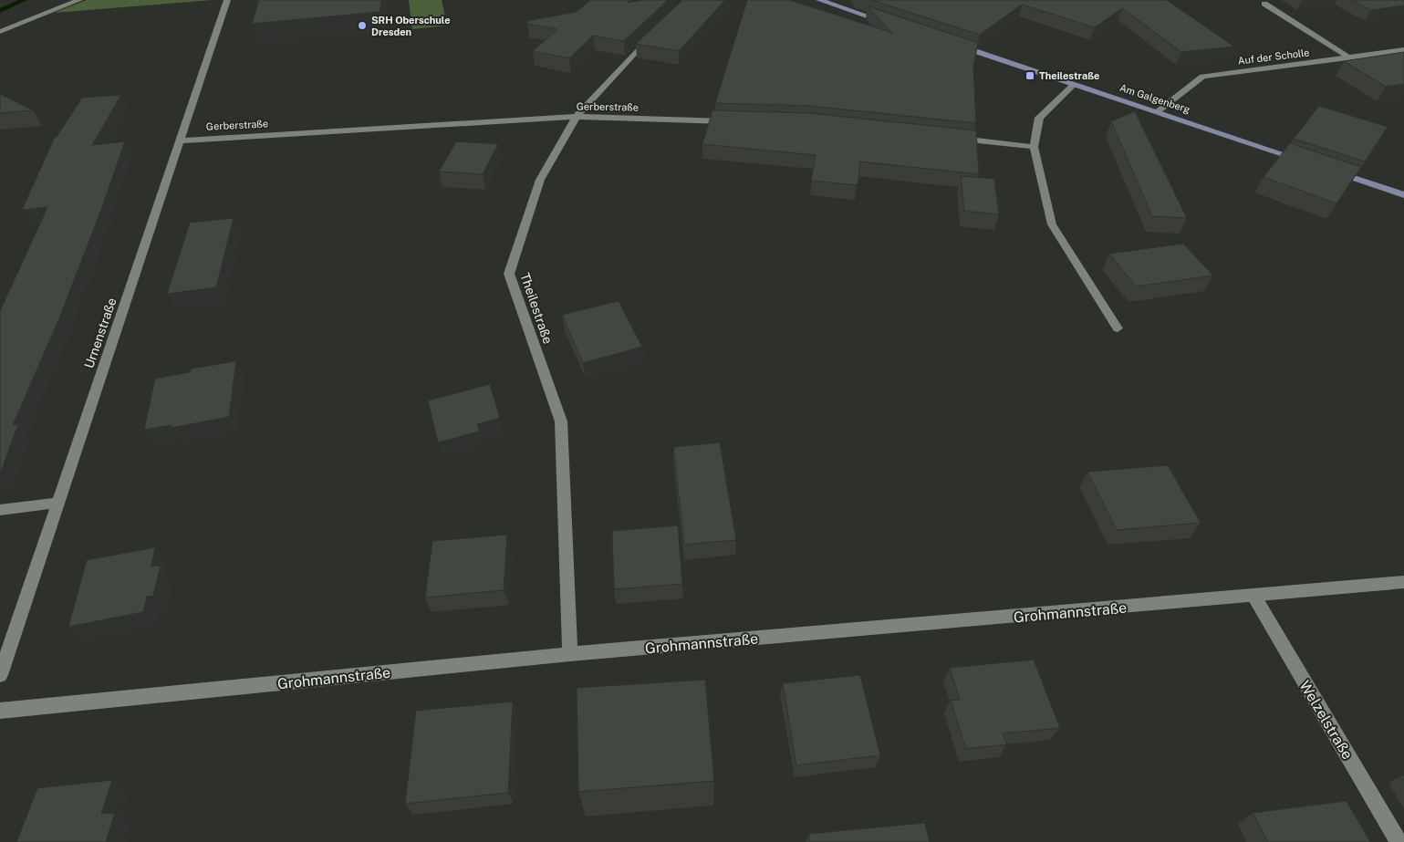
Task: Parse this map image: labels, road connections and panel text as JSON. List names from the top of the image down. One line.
{"streets":{"main road":["Am Galgenberg"],"street":["Auf der Scholle","Gerberstraße","Theilestraße","Urnenstraße","Grohmannstraße","Welzelstraße"]},"crossings":[["Auf der Scholle","Am Galgenberg"],["Gerberstraße","Theilestraße"],["Gerberstraße","Urnenstraße"],["Theilestraße","Grohmannstraße"],["Grohmannstraße","Welzelstraße"]],"places":{"other":["SRH Oberschule Dresden"],"transit":["Theilestraße"]}}
